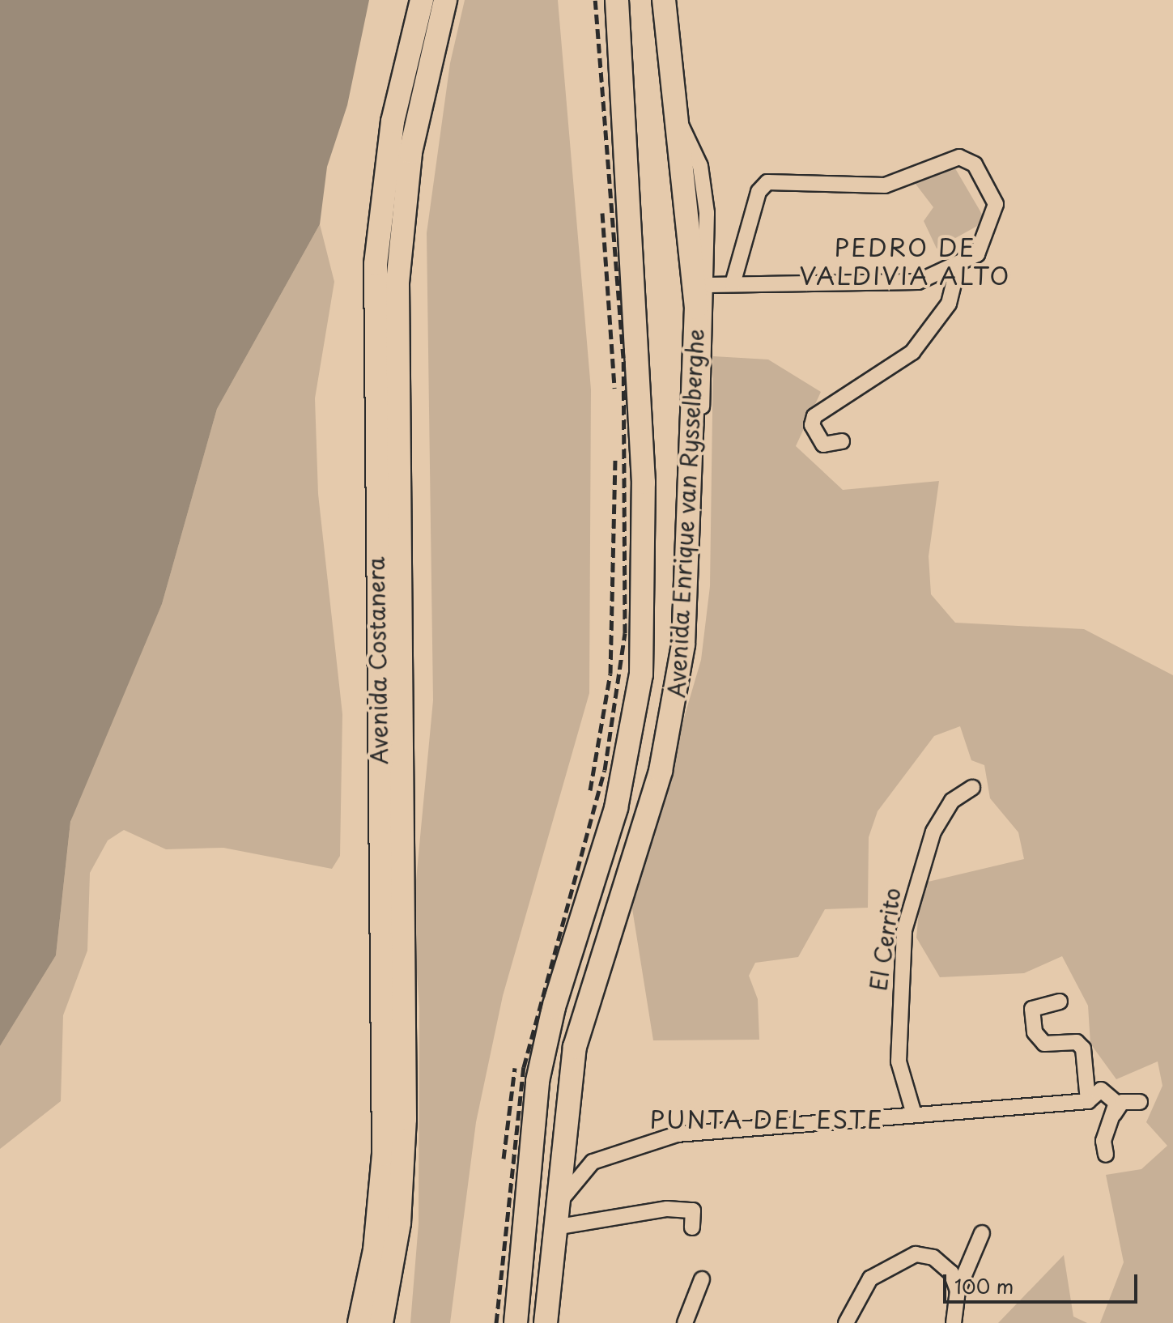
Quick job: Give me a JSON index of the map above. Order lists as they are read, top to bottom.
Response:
{
  "streets": {
    "main road": ["Avenida Enrique van Rysselberghe", "Avenida Costanera"],
    "street": ["El Cerrito"]
  },
  "districts": ["PEDRO DE VALDIVIA ALTO", "PUNTA DEL ESTE"],
  "scale_bar": "100 m"
}
